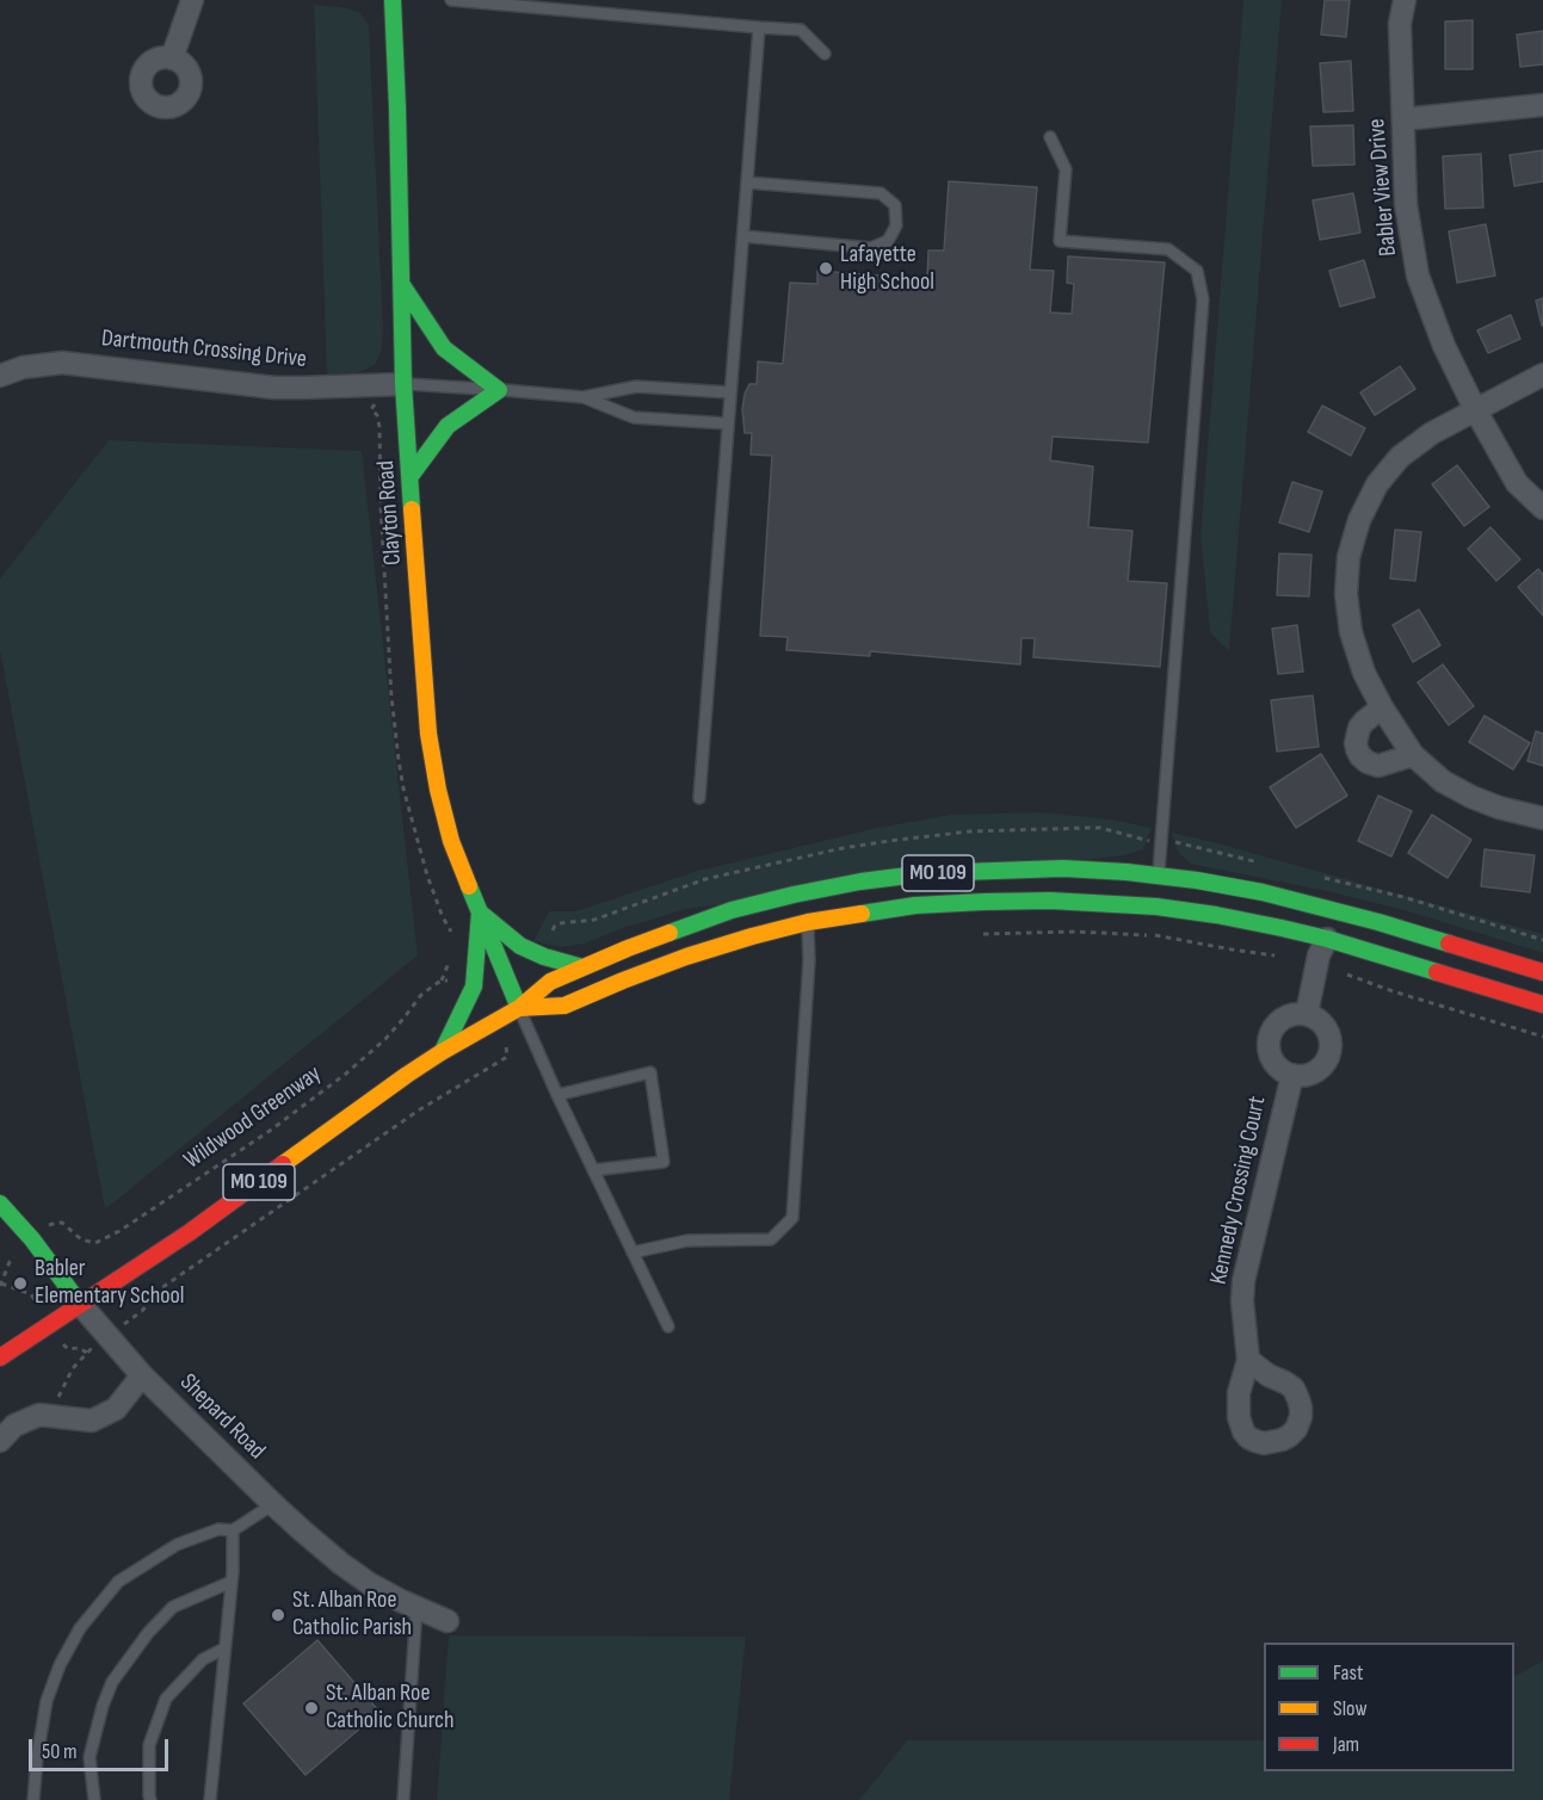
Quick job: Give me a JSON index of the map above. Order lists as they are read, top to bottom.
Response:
{
  "streets": {
    "main road": ["Clayton Road", "MO 109", "Shepard Road"],
    "street": ["Babler View Drive", "Dartmouth Crossing Drive", "Kennedy Crossing Court"],
    "path": ["Wildwood Greenway"]
  },
  "crossings": [
    ["Dartmouth Crossing Drive", "Clayton Road"],
    ["Clayton Road", "MO 109"],
    ["MO 109", "Shepard Road"]
  ],
  "places": [
    "Lafayette High School",
    "Babler Elementary School",
    "St. Alban Roe Catholic Parish",
    "St. Alban Roe Catholic Church"
  ],
  "legend": ["Fast", "Slow", "Jam"],
  "scale_bar": "50 m"
}
